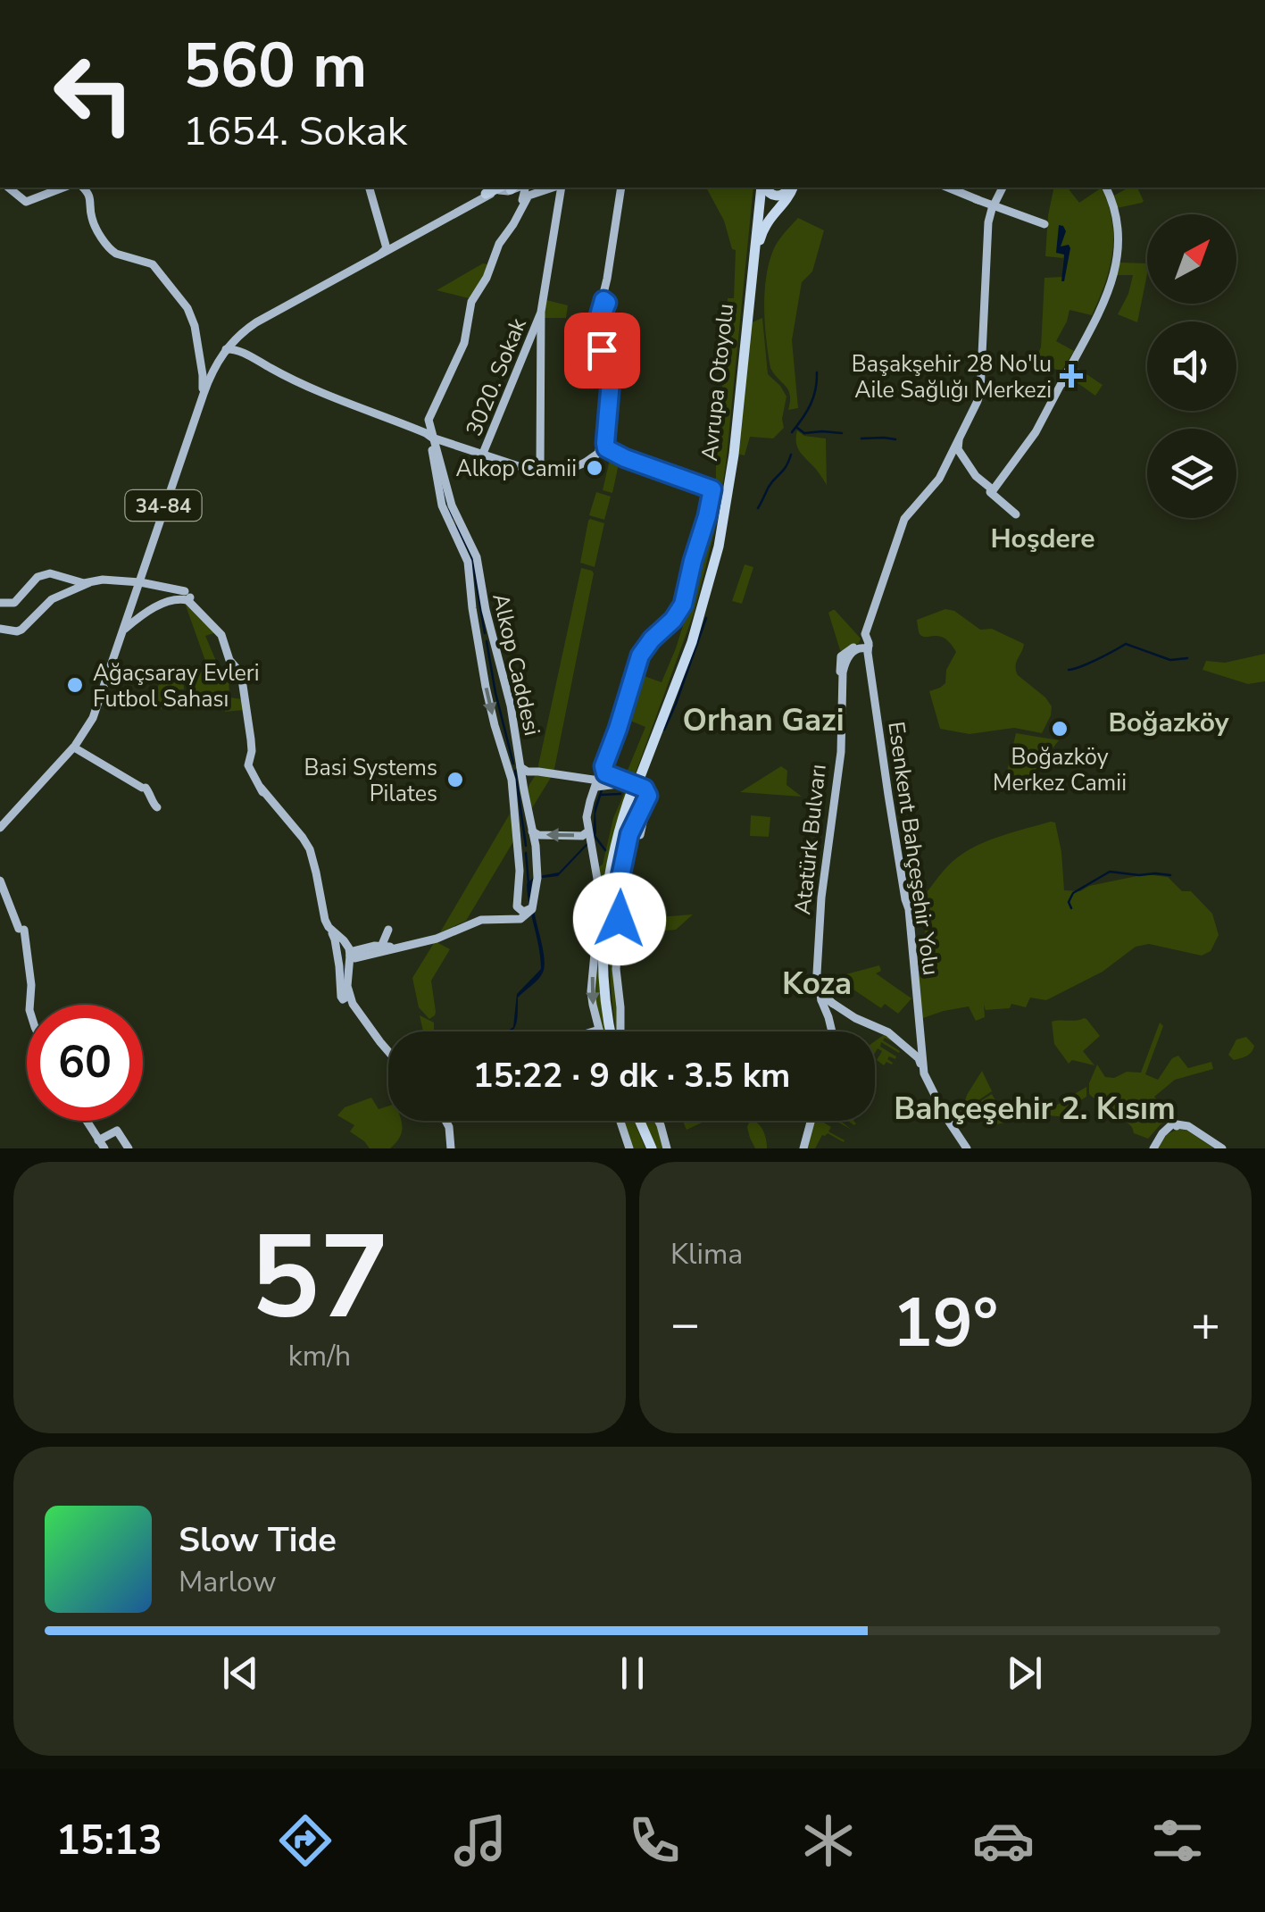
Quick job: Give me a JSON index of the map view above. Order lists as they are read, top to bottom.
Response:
{
  "streets": {
    "highway": ["Avrupa Otoyolu", "34-84"],
    "main road": [
      "3020. Sokak",
      "Alkop Caddesi",
      "Atatürk Bulvarı",
      "Esenkent Bahçeşehir Yolu"
    ]
  },
  "crossings": [
    ["Atatürk Bulvarı", "Esenkent Bahçeşehir Yolu"]
  ],
  "districts": [
    "Hoşdere",
    "Orhan Gazi",
    "Boğazköy",
    "Koza",
    "Bahçeşehir 2. Kısım"
  ],
  "places": {
    "health": ["Başakşehir 28 No'lu Aile Sağlığı Merkezi"],
    "other": [
      "Alkop Camii",
      "Ağaçsaray Evleri Futbol Sahası",
      "Boğazköy Merkez Camii",
      "Basi Systems Pilates"
    ]
  },
  "north": "top right",
  "page": {
    "turn": ["560 m", "1654. Sokak"],
    "limit": "60",
    "trip": "15:22 · 9 dk · 3.5 km",
    "tile": [
      ["57", "km/h"],
      "Klima"
    ],
    "heat": ["−", "19°", "+"],
    "song": ["Slow Tide", "Marlow"],
    "tabs": "15:13"
  }
}
